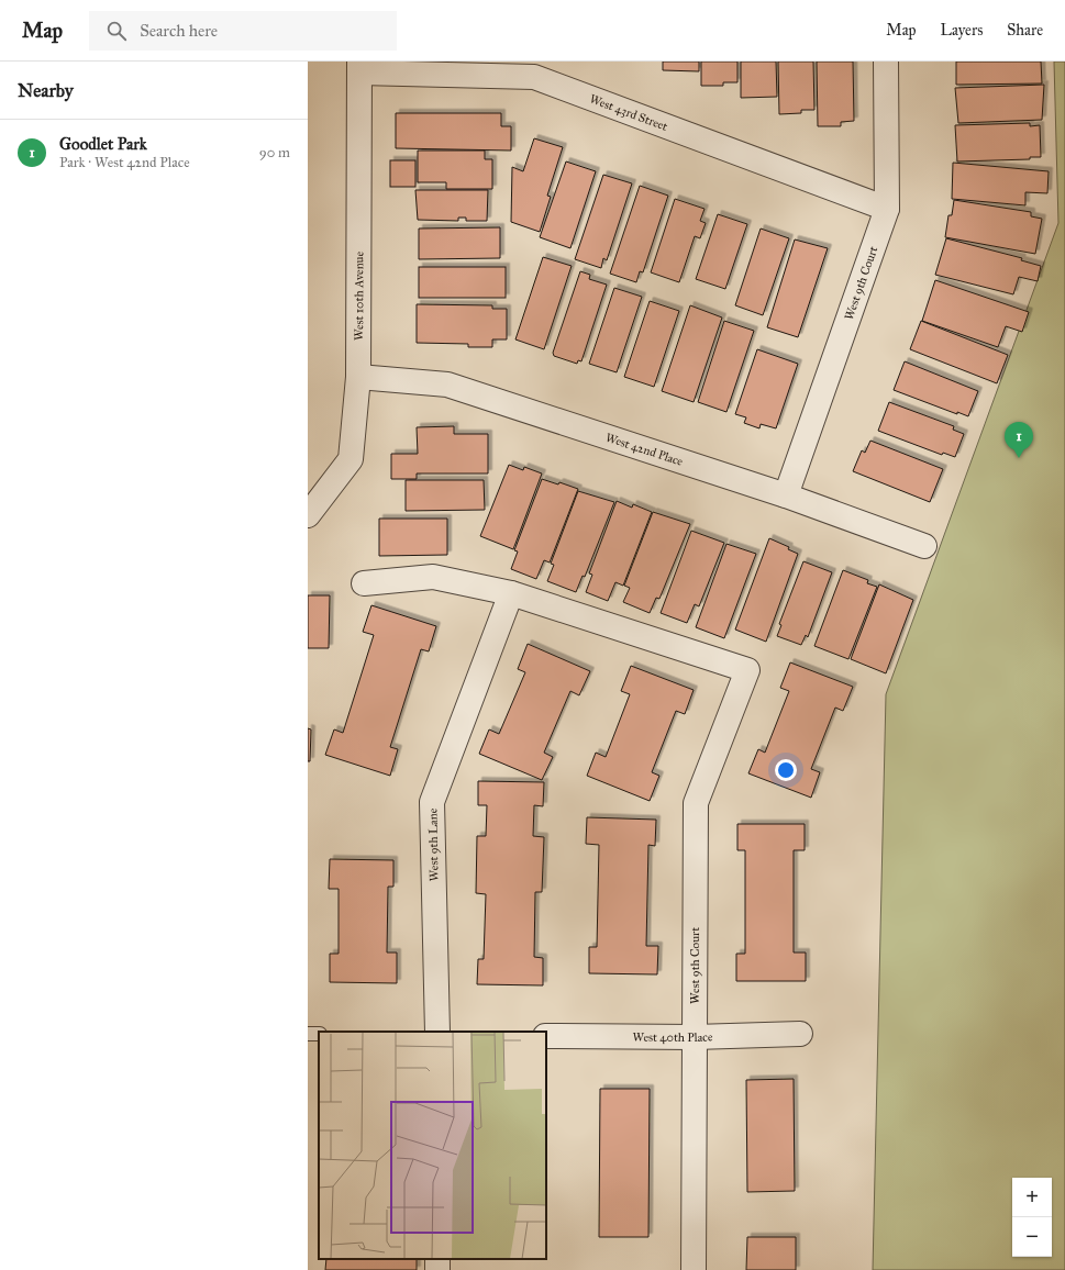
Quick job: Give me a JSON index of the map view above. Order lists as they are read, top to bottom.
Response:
{
  "streets": {
    "street": [
      "West 43rd Street",
      "West 9th Court",
      "West 10th Avenue",
      "West 42nd Place",
      "West 9th Lane",
      "West 40th Place"
    ]
  },
  "crossings": [
    ["West 43rd Street", "West 9th Court"],
    ["West 43rd Street", "West 10th Avenue"],
    ["West 9th Court", "West 42nd Place"],
    ["West 9th Court", "West 9th Lane"],
    ["West 9th Court", "West 40th Place"],
    ["West 10th Avenue", "West 42nd Place"]
  ],
  "page": {
    "header": "Map",
    "search": "Search here",
    "nav": ["Map", "Layers", "Share"],
    "heading": "Nearby",
    "list": [
      {
        "mark": "1",
        "name": "Goodlet Park",
        "note": "Park · West 42nd Place",
        "value": "90 m"
      }
    ],
    "pins": "1",
    "map_buttons": ["+", "−"]
  }
}
